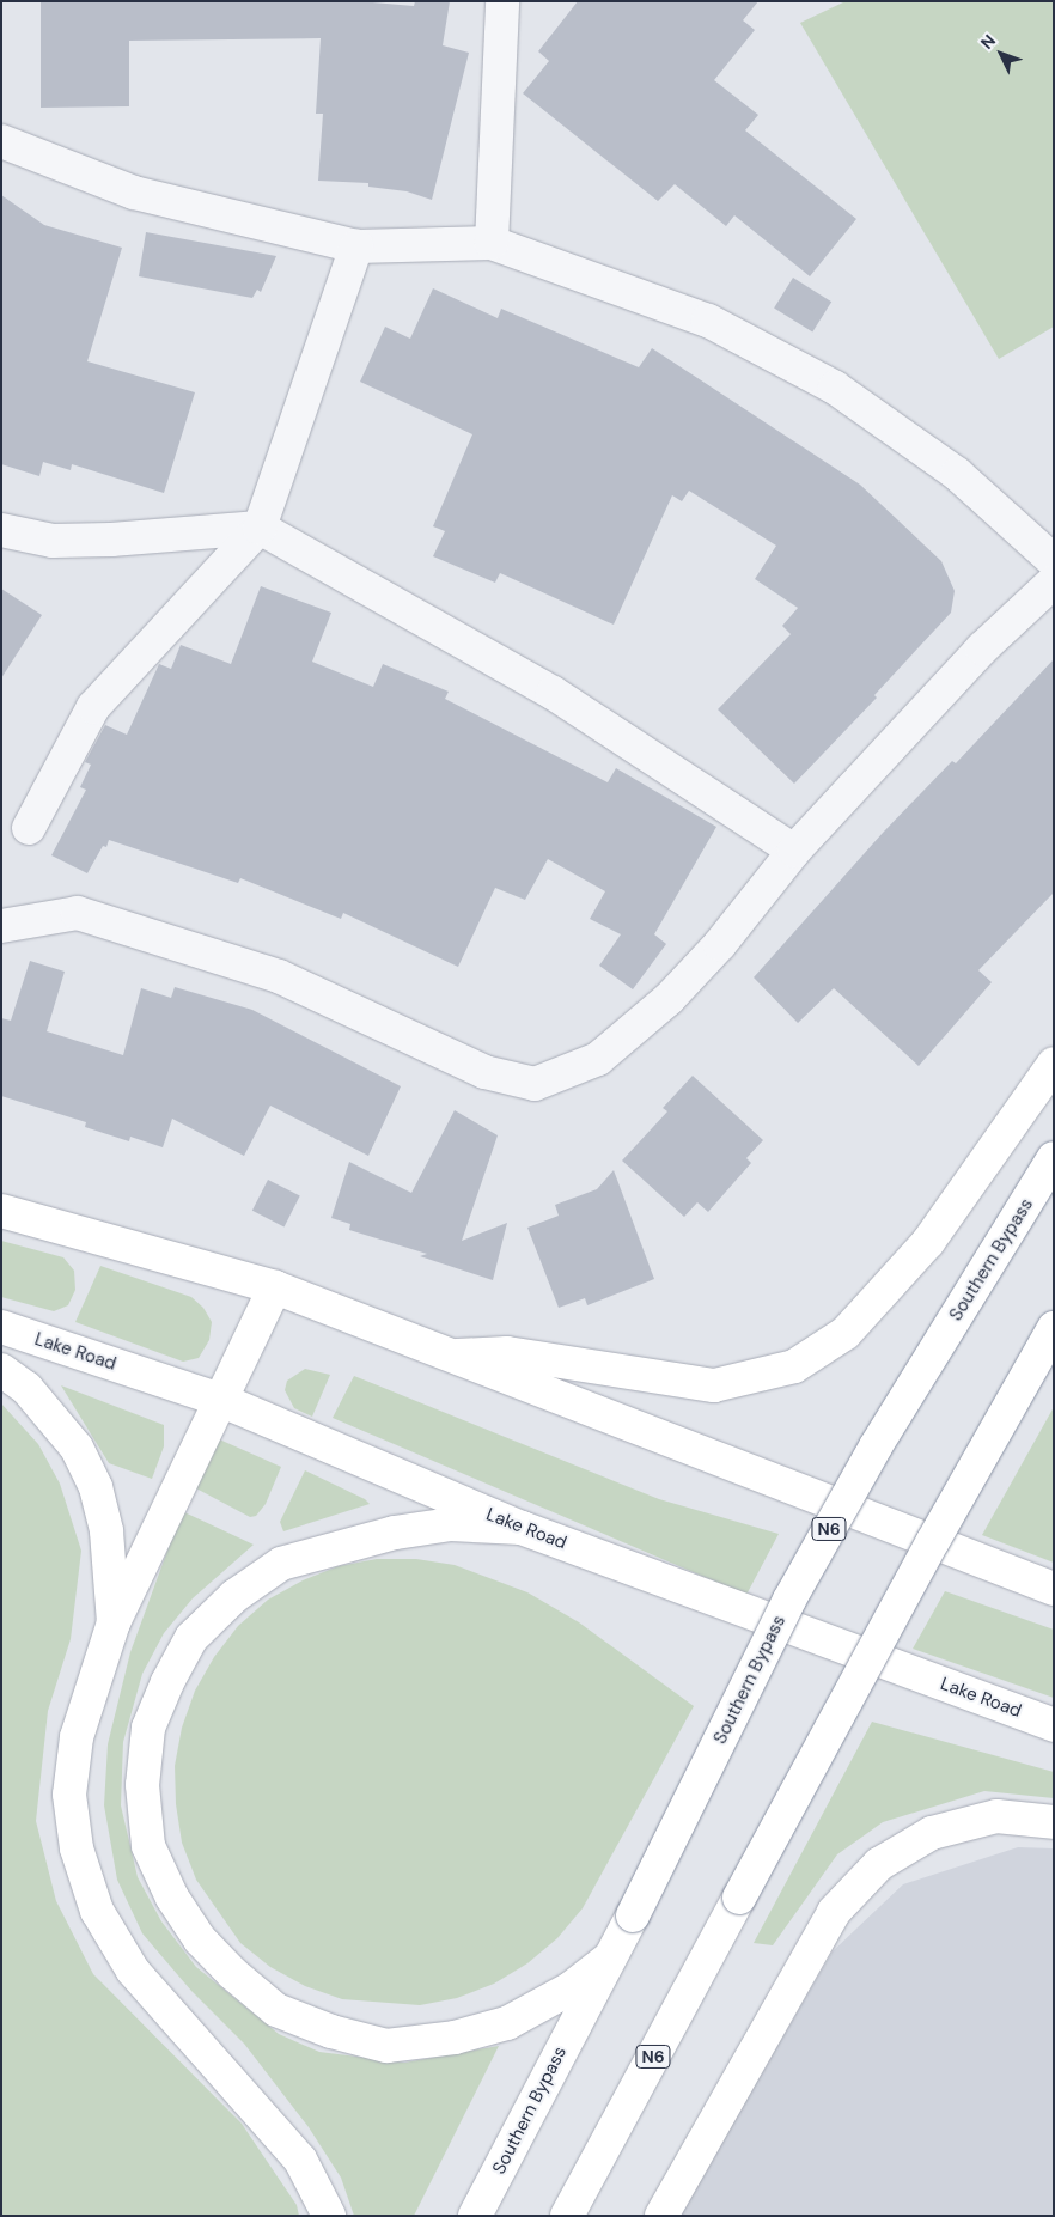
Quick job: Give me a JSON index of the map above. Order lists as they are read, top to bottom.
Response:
{
  "streets": {
    "main road": ["Southern Bypass", "Lake Road", "N6"]
  },
  "north": "top left"
}
